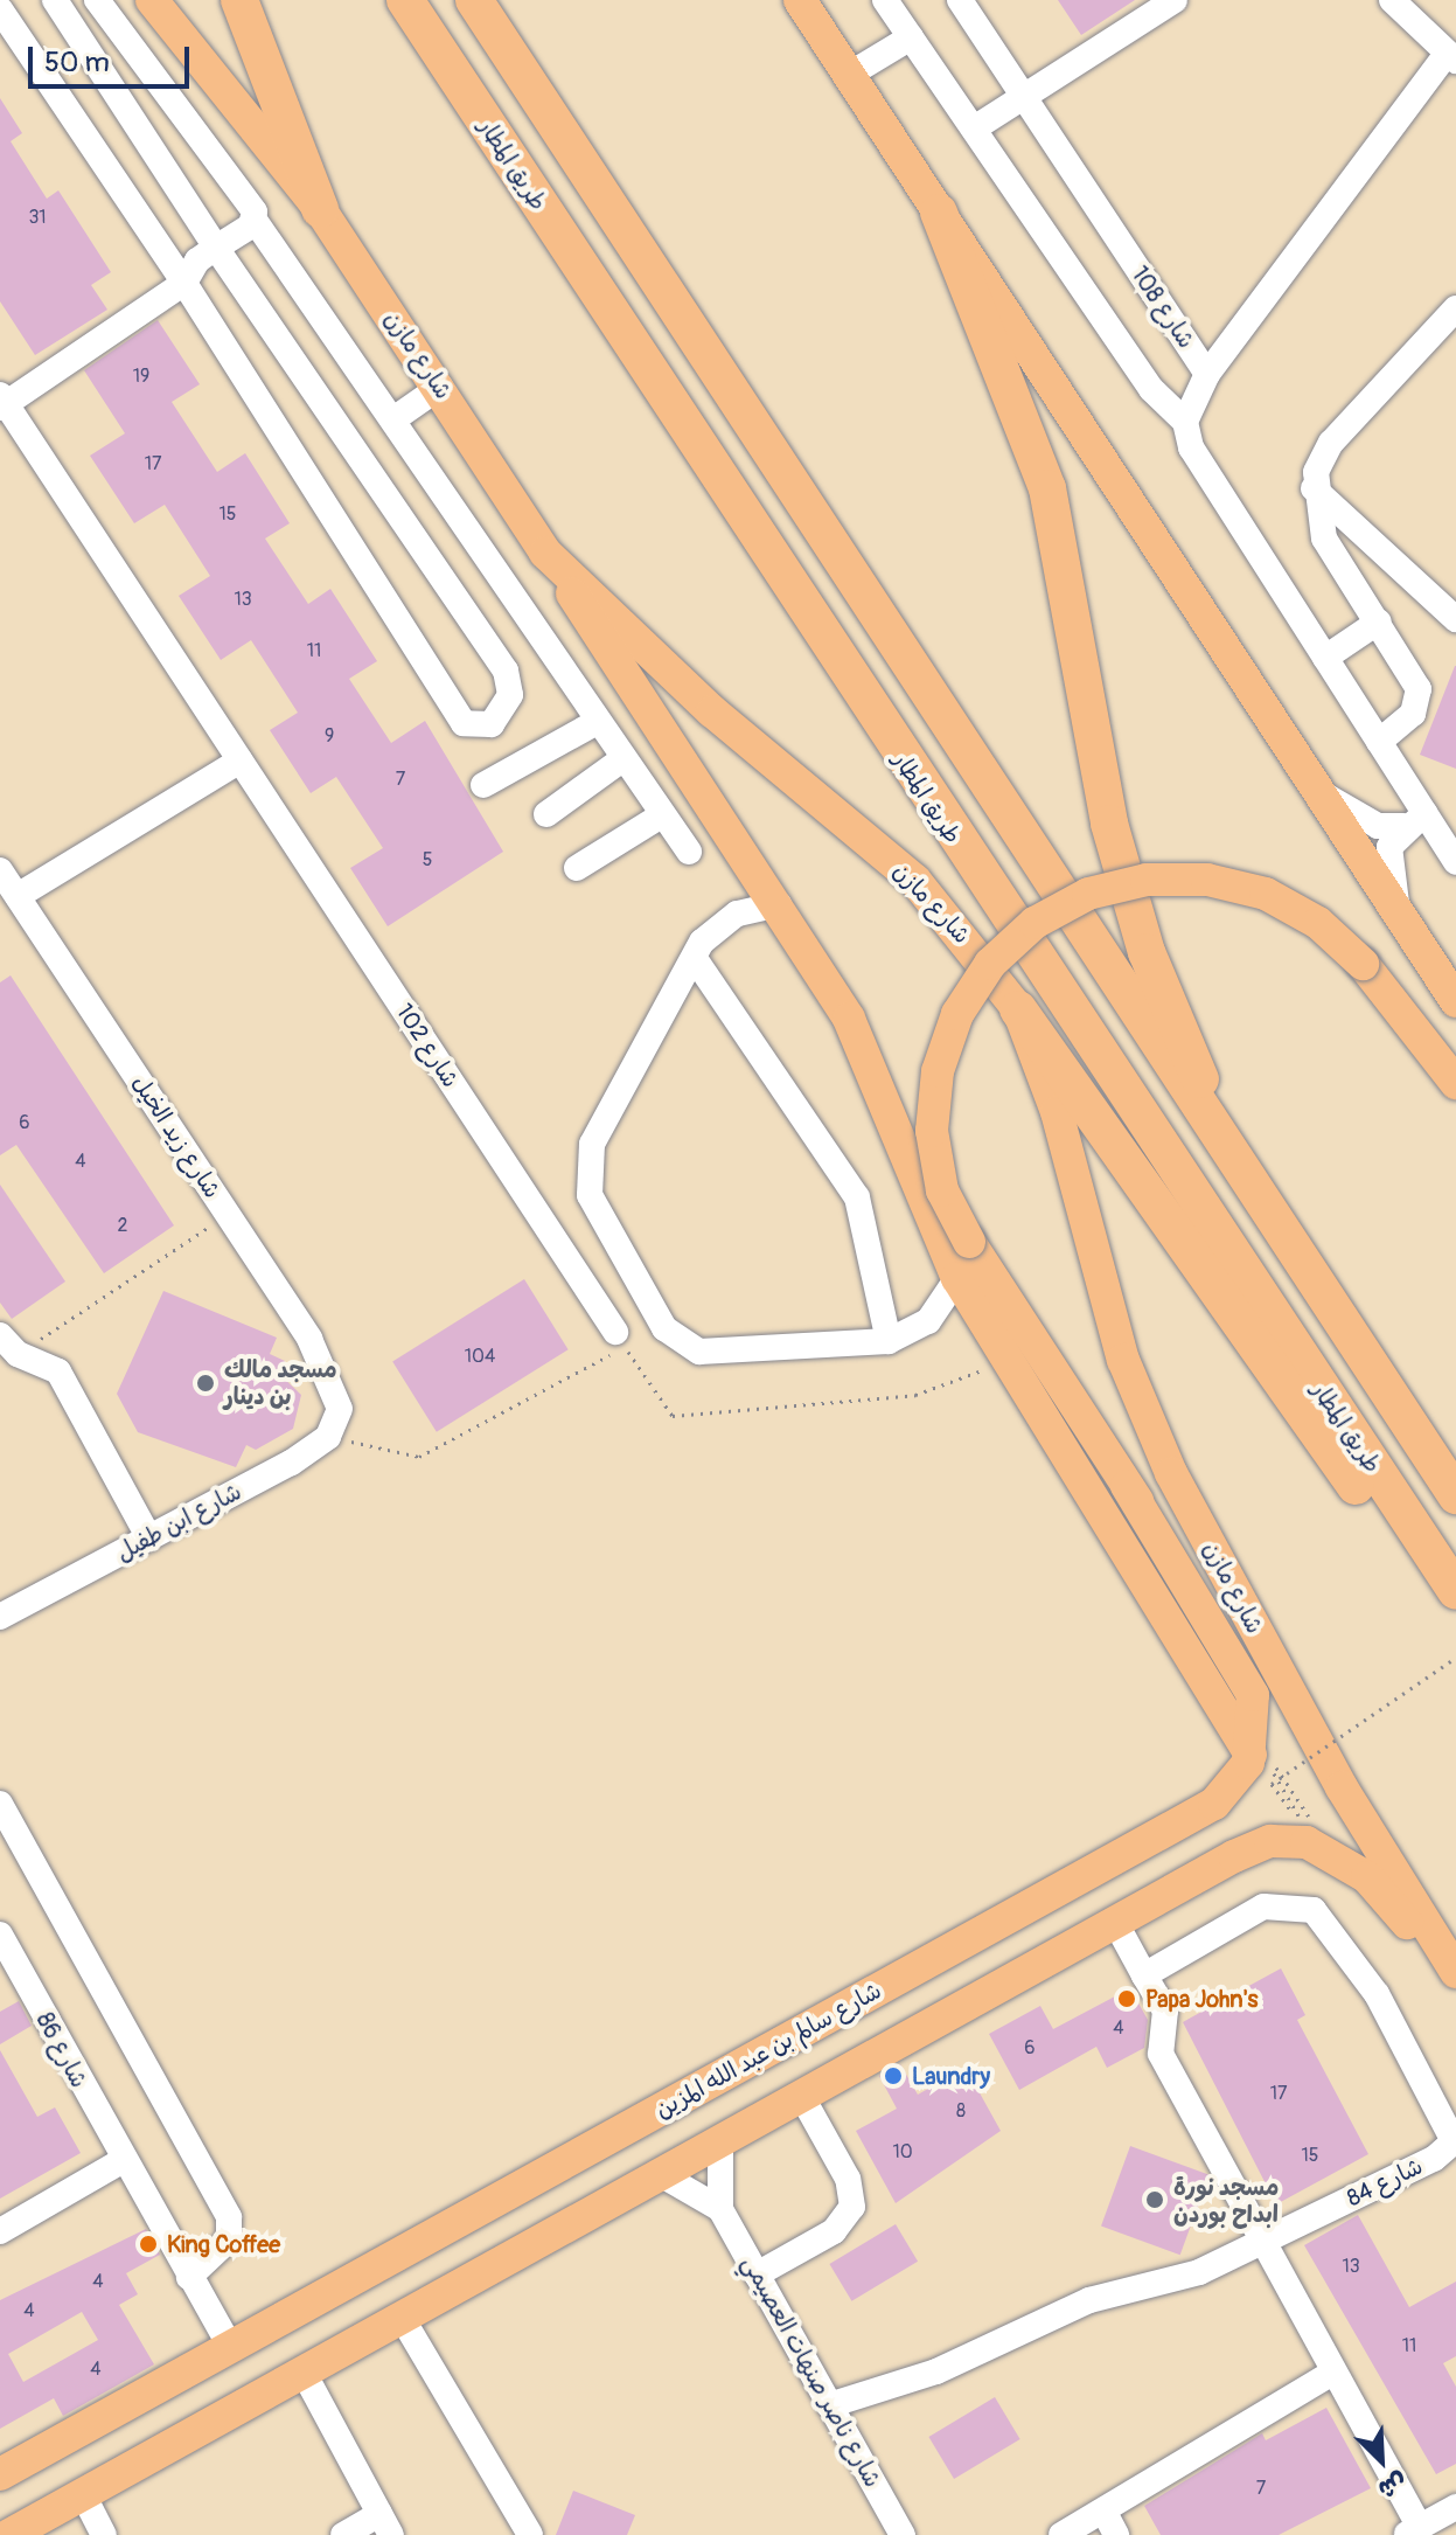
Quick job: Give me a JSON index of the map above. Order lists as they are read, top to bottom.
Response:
{
  "streets": {
    "highway": ["طريق المطار"],
    "main road": ["شارع مازن", "شارع سالم بن عبد الله المزين"],
    "street": [
      "شارع 108",
      "شارع 102",
      "شارع زيد الخيل",
      "شارع ابن طفيل",
      "شارع 86",
      "شارع 84",
      "شارع ناصر صنهات العصيمي"
    ]
  },
  "crossings": [
    ["شارع زيد الخيل", "شارع ابن طفيل"],
    ["شارع 86", "شارع سالم بن عبد الله المزين"],
    ["شارع 84", "شارع ناصر صنهات العصيمي"]
  ],
  "places": [
    "مسجد مالك بن دينار",
    "Papa John's",
    "Laundry",
    "مسجد نورة ابداح بوردن",
    "King Coffee"
  ],
  "house_numbers": [
    "31",
    "19",
    "17",
    "15",
    "13",
    "11",
    "9",
    "7",
    "5",
    "6",
    "4",
    "2",
    "104",
    "4",
    "6",
    "17",
    "8",
    "10",
    "15",
    "13",
    "4",
    "4",
    "11",
    "4",
    "7"
  ],
  "scale_bar": "50 m",
  "north": "bottom right"
}
